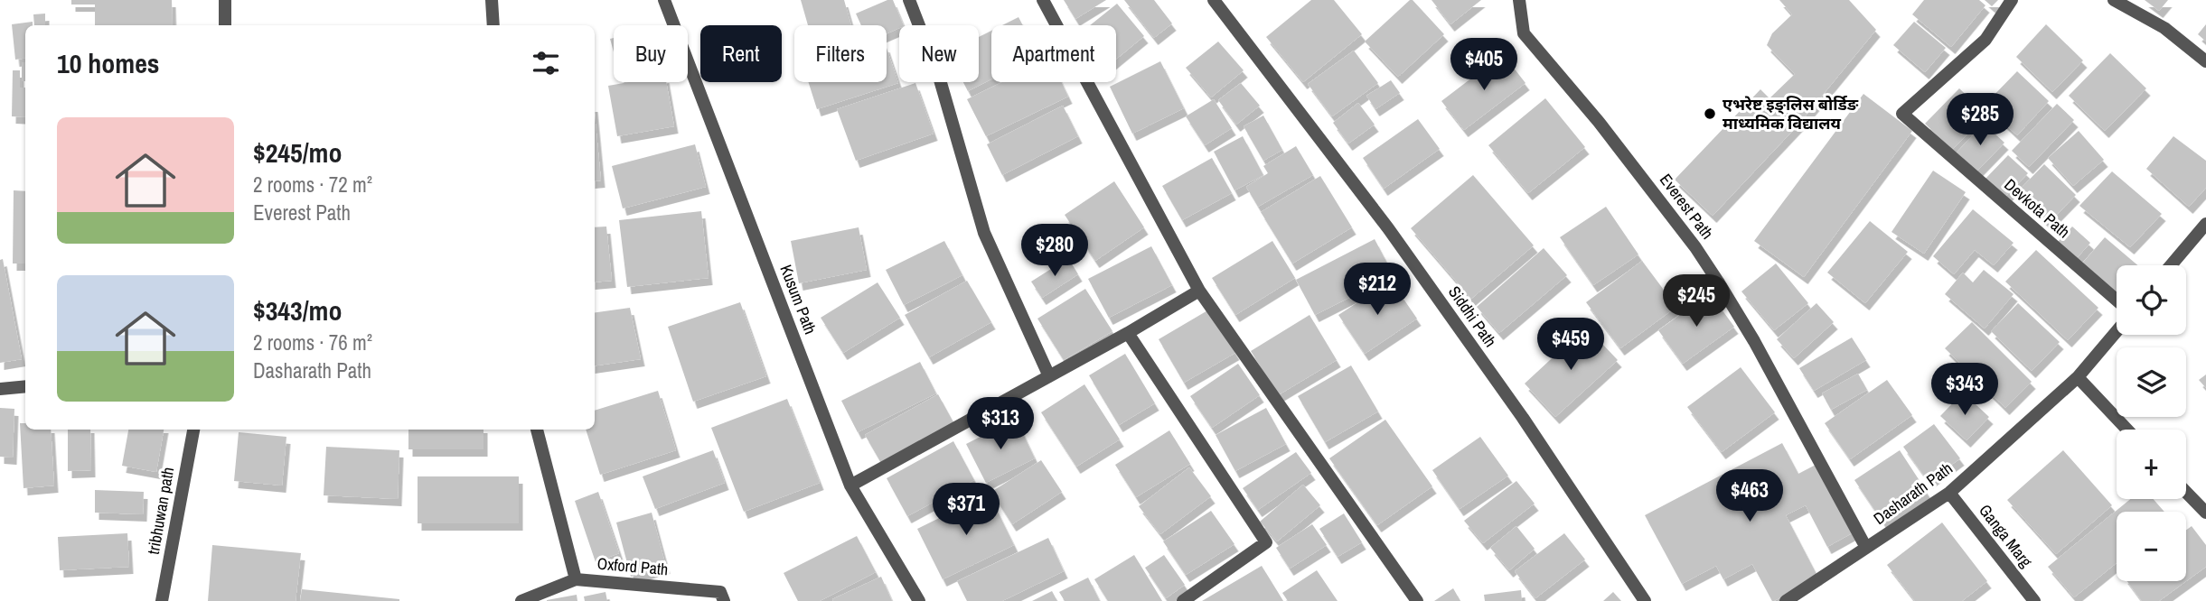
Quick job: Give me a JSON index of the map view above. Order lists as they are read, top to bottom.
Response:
{
  "streets": {
    "street": [
      "Everest Path",
      "Devkota Path",
      "Kusum Path",
      "Siddhi Path",
      "Dasharath Path",
      "tribhuwan path",
      "Ganga Marg",
      "Oxford Path"
    ]
  },
  "crossings": [
    ["Everest Path", "Dasharath Path"],
    ["Dasharath Path", "Ganga Marg"]
  ],
  "places": ["एभरेष्ट इङ्लिस बोर्डिङ माध्यमिक विद्यालय"],
  "page": {
    "chip": [
      "Buy",
      "Rent",
      "Filters",
      "New",
      "Apartment"
    ],
    "heading": "10 homes",
    "price": [
      "$405",
      "$285",
      "$280",
      "$212",
      "$245",
      "$459",
      "$343",
      "$313",
      "$463",
      "$371"
    ],
    "list": [
      {
        "name": "$245/mo",
        "note": "2 rooms · 72 m² · Everest Path"
      },
      {
        "name": "$343/mo",
        "note": "2 rooms · 76 m² · Dasharath Path"
      }
    ],
    "map_buttons": ["+", "−"]
  }
}
